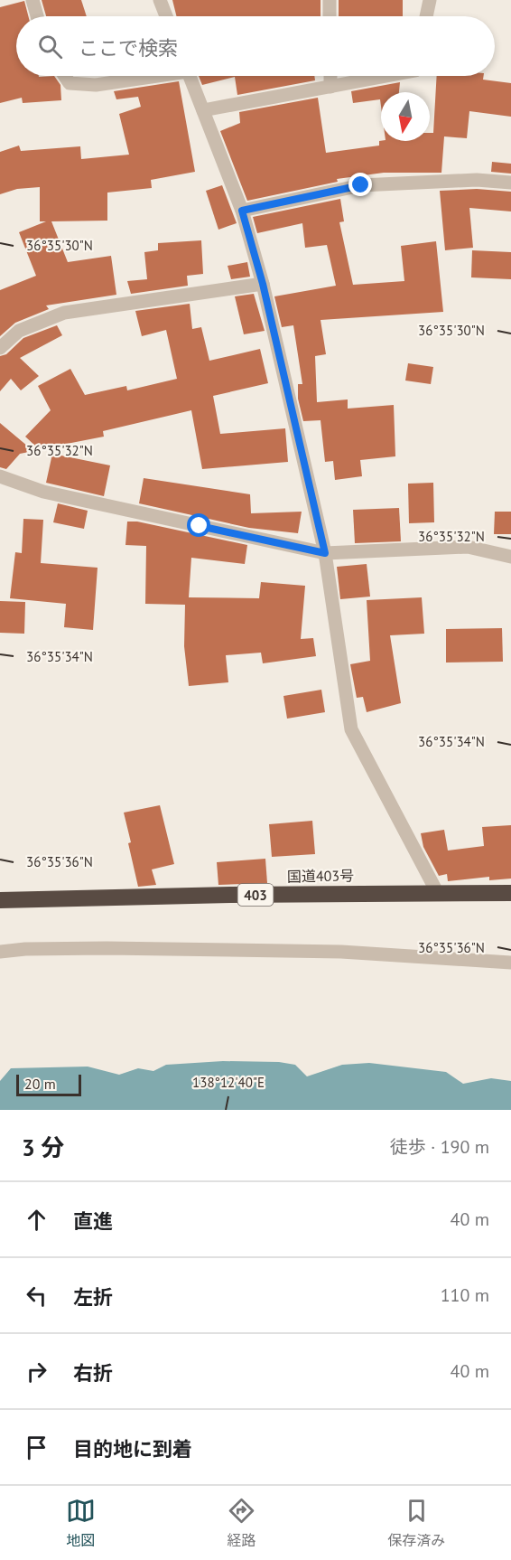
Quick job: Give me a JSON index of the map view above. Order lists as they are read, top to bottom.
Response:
{
  "streets": {
    "highway": ["国道403号", "403"]
  },
  "scale_bar": "20 m",
  "north": "bottom",
  "page": {
    "search": "ここで検索",
    "scale": "20 m",
    "heading": ["3 分", "徒歩 · 190 m"],
    "list": [
      ["直進", "40 m"],
      ["左折", "110 m"],
      ["右折", "40 m"],
      "目的地に到着"
    ],
    "nav": ["地図", "経路", "保存済み"]
  },
  "coordinates": [
    "36°35'30\"N",
    "36°35'32\"N",
    "36°35'34\"N",
    "36°35'36\"N",
    "138°12'40\"E"
  ]
}
